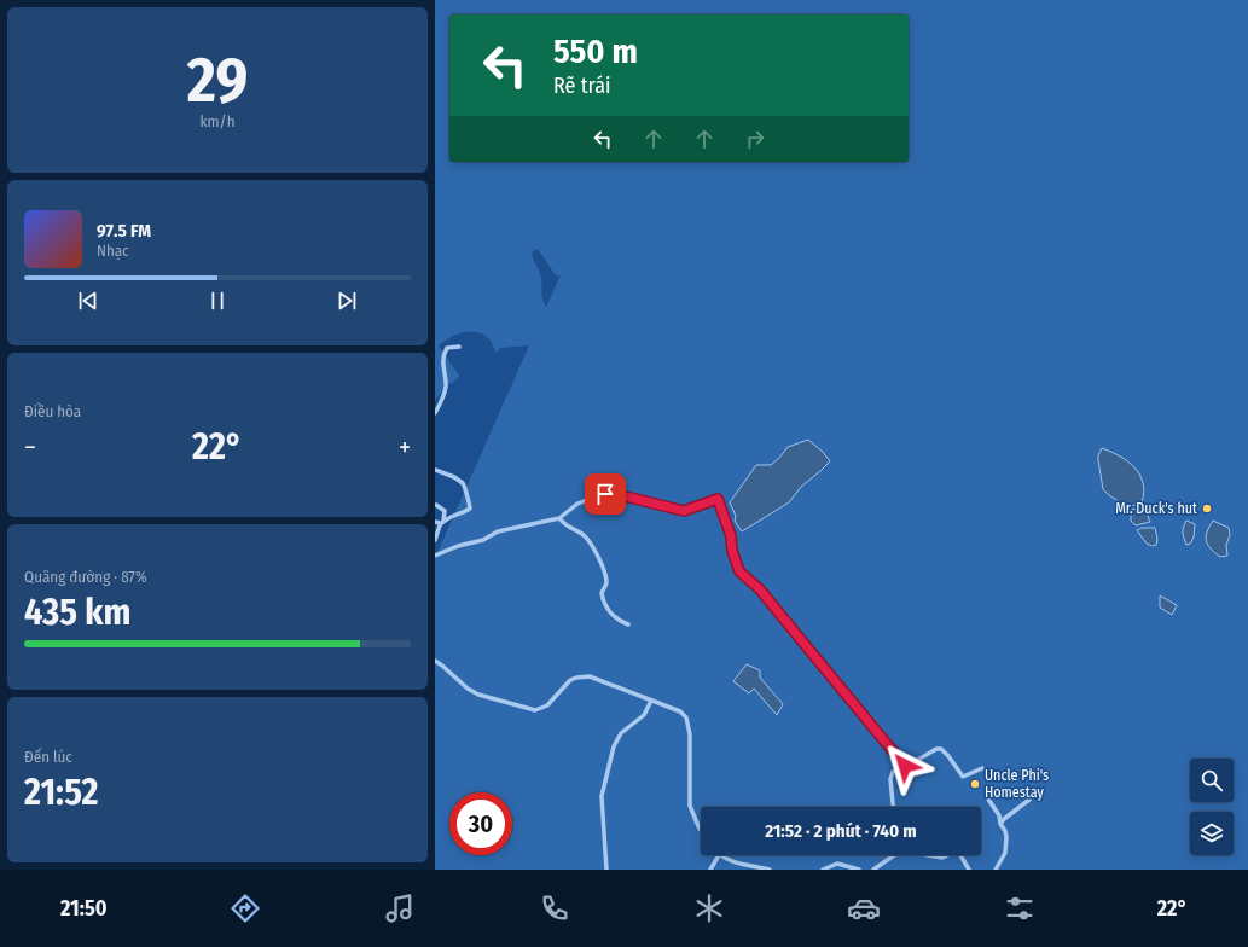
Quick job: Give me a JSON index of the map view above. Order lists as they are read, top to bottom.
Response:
{
  "places": ["Mr. Duck's hut", "Uncle Phi's Homestay"],
  "page": {
    "tile": [
      ["29", "km/h"],
      "Điều hòa",
      ["Quãng đường · 87%", "435 km"],
      ["Đến lúc", "21:52"]
    ],
    "turn": ["550 m", "Rẽ trái"],
    "song": ["97.5 FM", "Nhạc"],
    "heat": ["−", "22°", "+"],
    "limit": "30",
    "trip": "21:52 · 2 phút · 740 m",
    "tabs": ["21:50", "22°"]
  }
}
